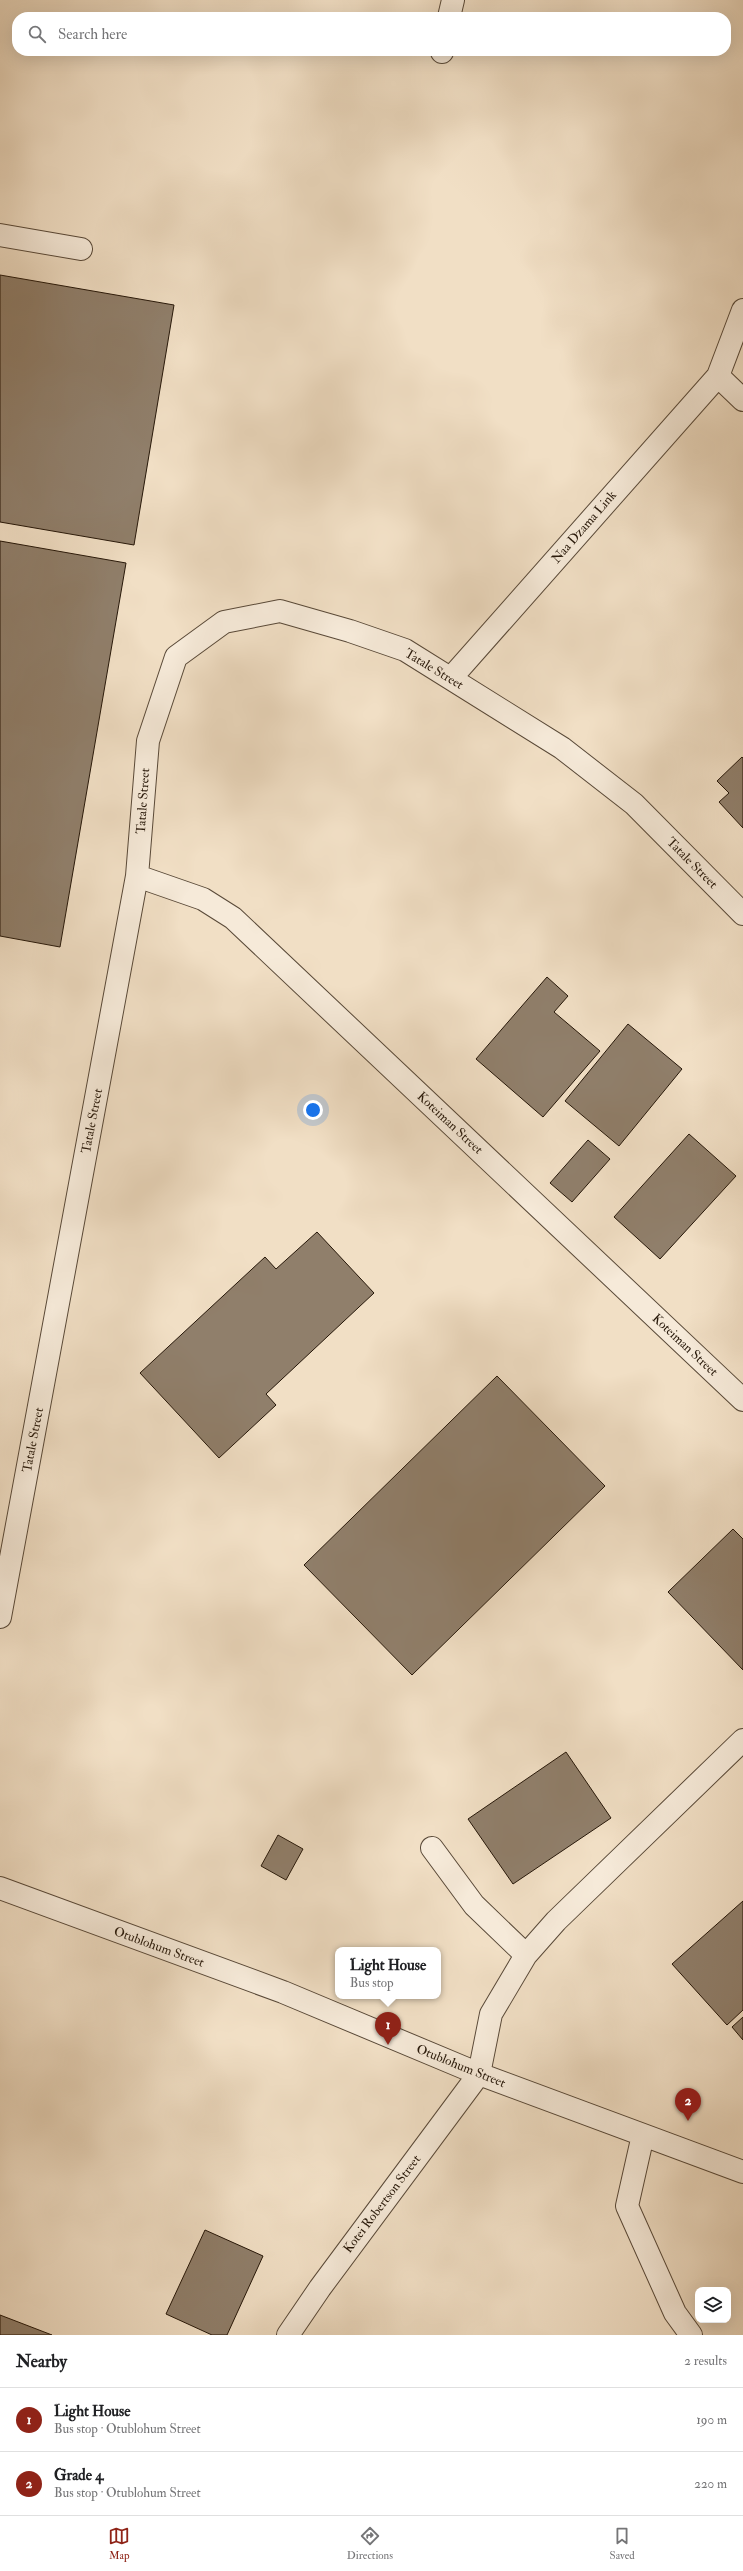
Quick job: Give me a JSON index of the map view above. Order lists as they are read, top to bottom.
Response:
{
  "streets": {
    "street": [
      "Naa Dzama Link",
      "Tatale Street",
      "Koteiman Street",
      "Otublohum Street",
      "Kotei Robertson Street"
    ]
  },
  "crossings": [
    ["Naa Dzama Link", "Tatale Street"],
    ["Tatale Street", "Koteiman Street"],
    ["Otublohum Street", "Kotei Robertson Street"]
  ],
  "page": {
    "search": "Search here",
    "popup": ["Light House", "Bus stop"],
    "pins": ["1", "2"],
    "heading": ["Nearby", "2 results"],
    "list": [
      {
        "mark": "1",
        "name": "Light House",
        "note": "Bus stop · Otublohum Street",
        "value": "190 m"
      },
      {
        "mark": "2",
        "name": "Grade 4",
        "note": "Bus stop · Otublohum Street",
        "value": "220 m"
      }
    ],
    "nav": ["Map", "Directions", "Saved"]
  }
}
